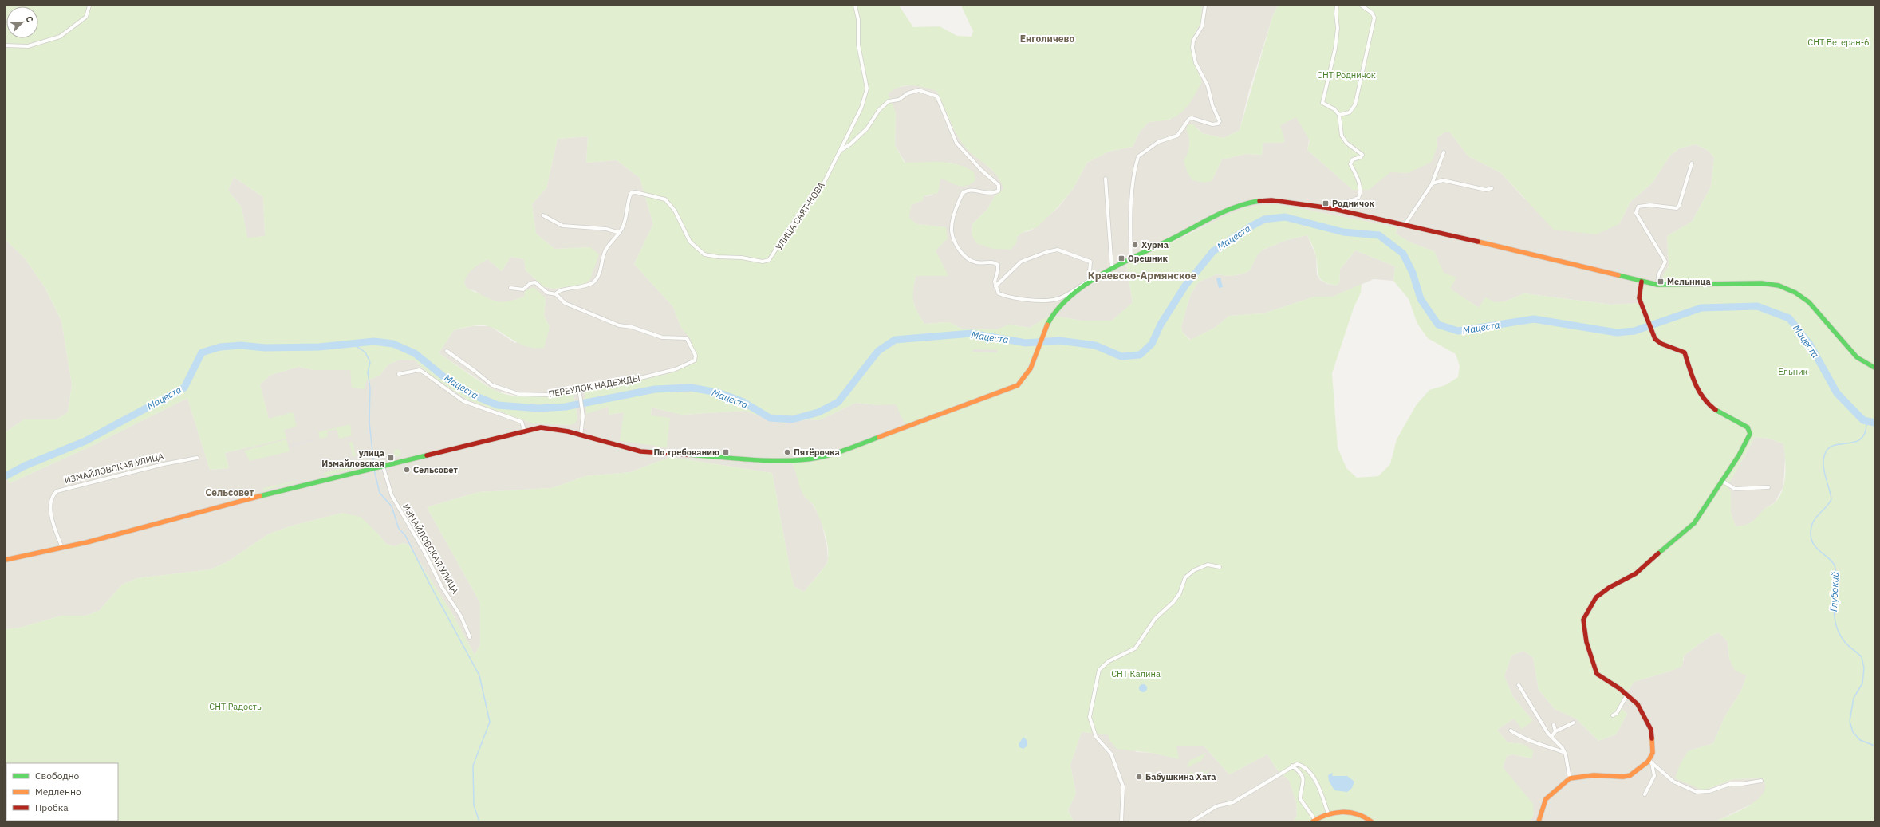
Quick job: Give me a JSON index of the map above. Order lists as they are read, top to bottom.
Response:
{
  "streets": {
    "street": ["УЛИЦА САЯТ-НОВА", "ПЕРЕУЛОК НАДЕЖДЫ", "ИЗМАЙЛОВСКАЯ УЛИЦА"]
  },
  "crossings": [
    ["УЛИЦА САЯТ-НОВА", "ПЕРЕУЛОК НАДЕЖДЫ"]
  ],
  "districts": ["Енголичево", "Краевско-Армянское", "Сельсовет"],
  "water": ["Мацеста", "Глубокий"],
  "parks": [
    "СНТ Ветеран-6",
    "СНТ Родничок",
    "Ельник",
    "СНТ Калина",
    "СНТ Радость"
  ],
  "places": {
    "transit": [
      "Родничок",
      "Орешник",
      "Мельница",
      "По требованию",
      "улица Измайловская"
    ],
    "other": [
      "Хурма",
      "Пятёрочка",
      "Сельсовет",
      "Бабушкина Хата"
    ]
  },
  "legend": ["Свободно", "Медленно", "Пробка"],
  "north": "top right"
}
